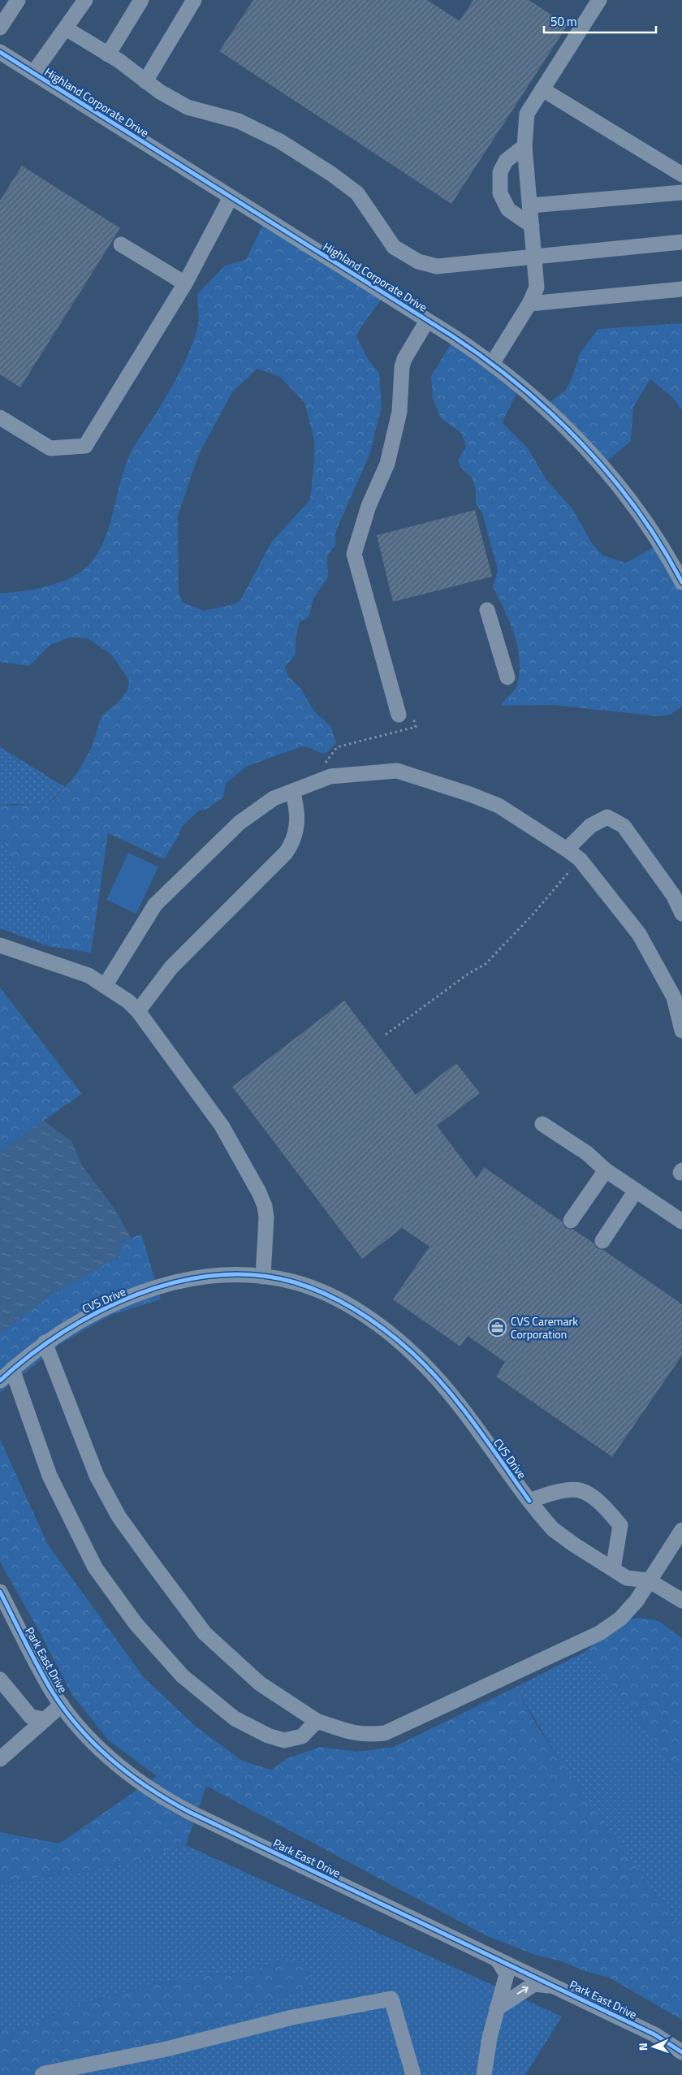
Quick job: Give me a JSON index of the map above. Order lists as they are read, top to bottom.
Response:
{
  "streets": {
    "street": ["Highland Corporate Drive", "CVS Drive", "Park East Drive"]
  },
  "places": {
    "office": ["CVS Caremark Corporation"]
  },
  "scale_bar": "50 m",
  "north": "left"
}
